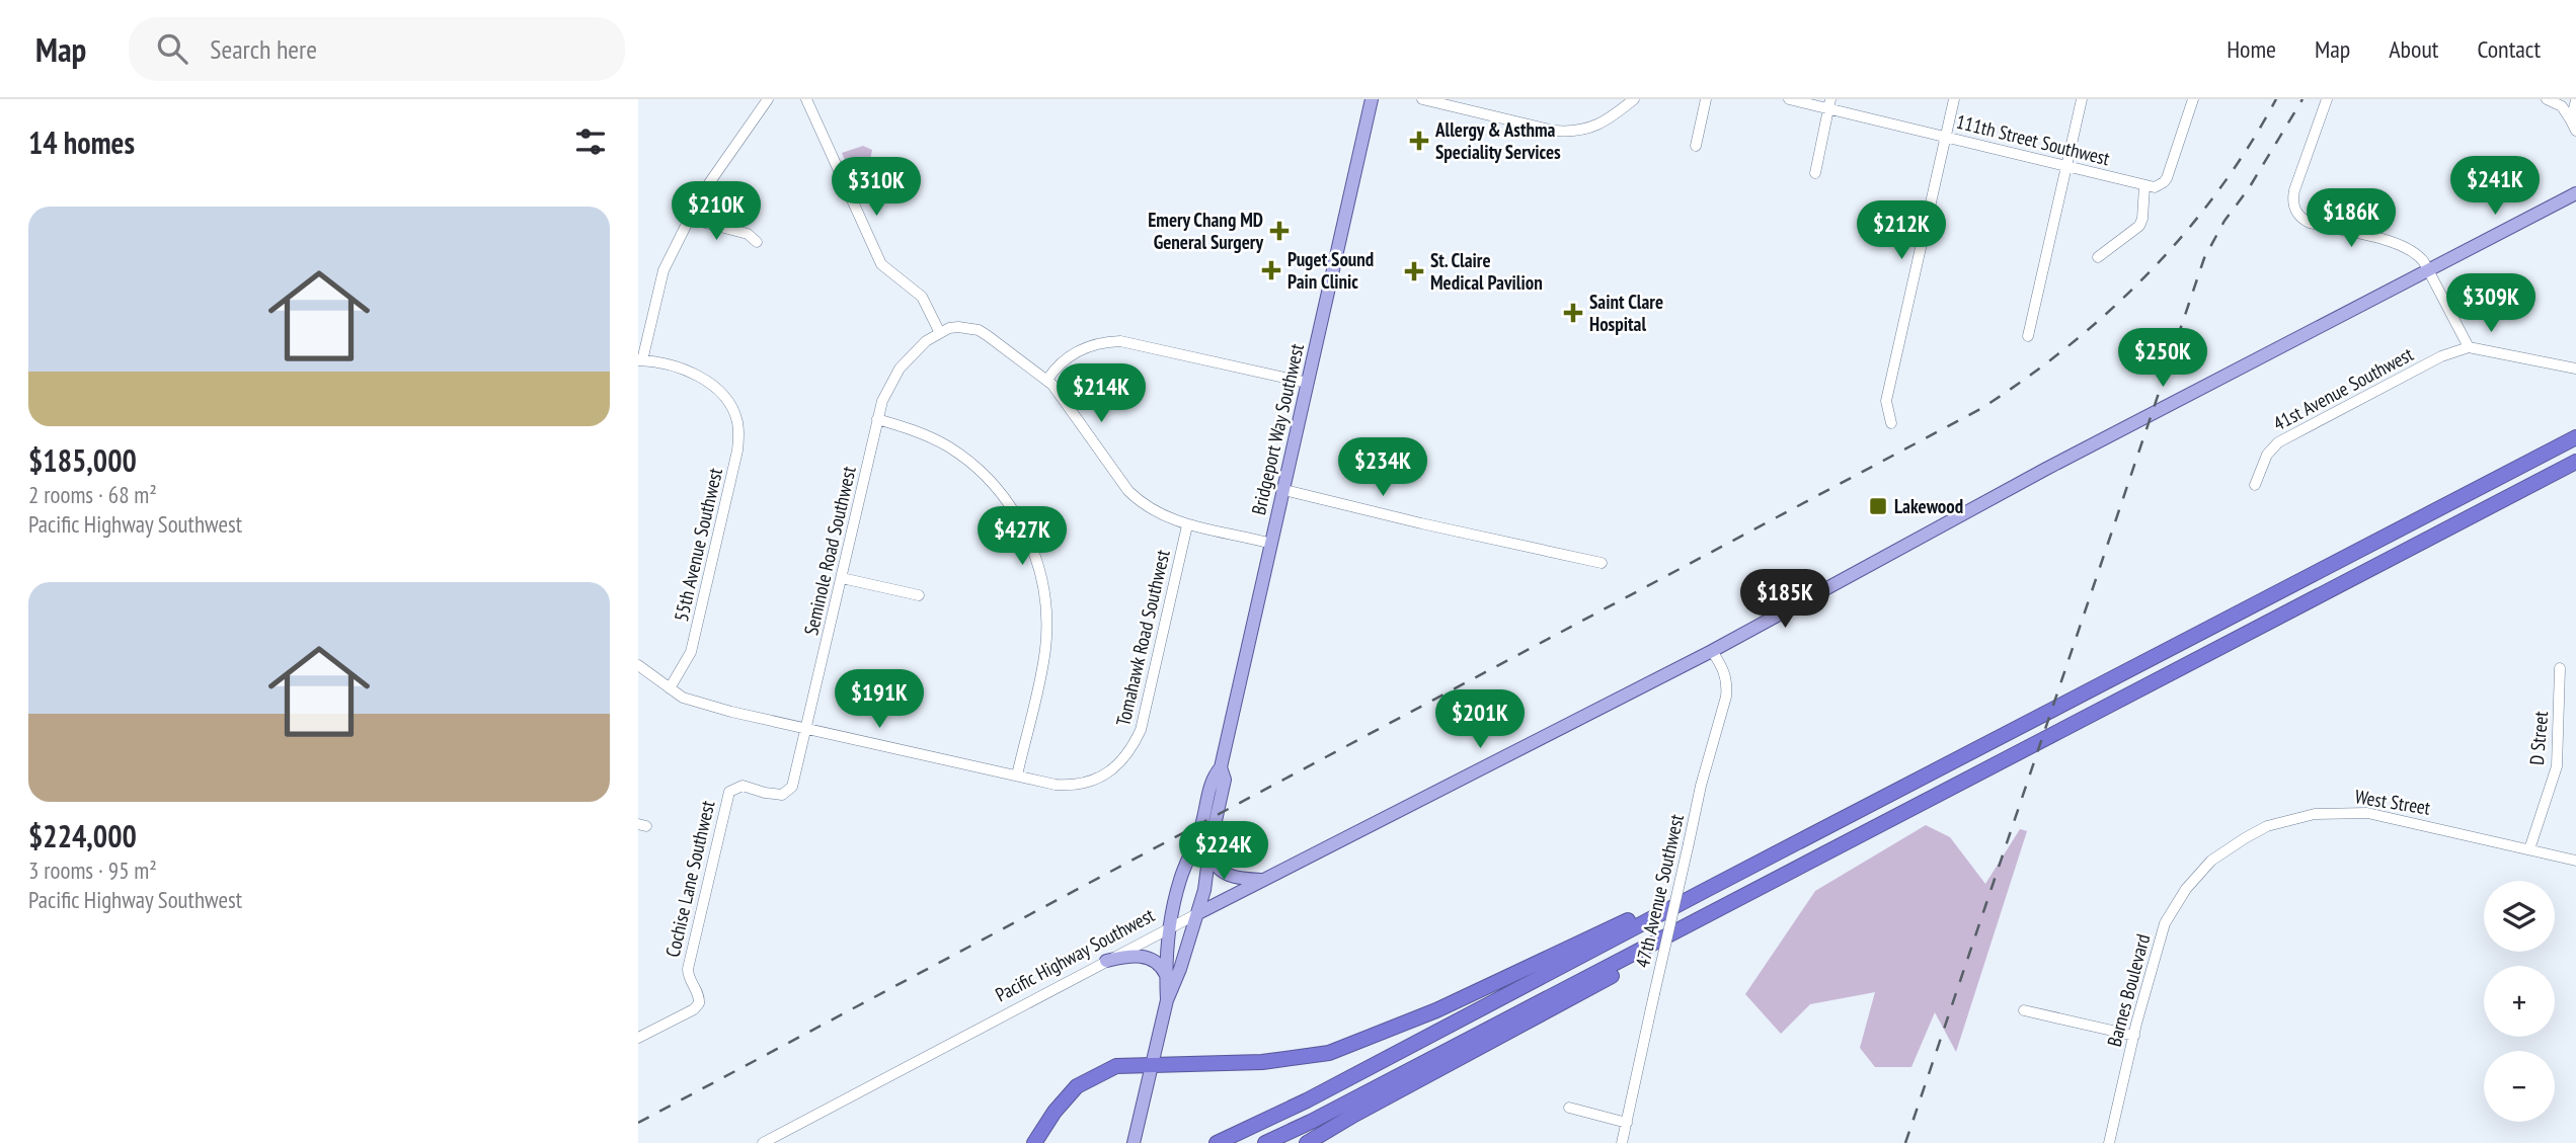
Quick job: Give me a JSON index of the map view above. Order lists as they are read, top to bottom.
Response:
{
  "streets": {
    "main road": ["Bridgeport Way Southwest", "Pacific Highway Southwest"],
    "street": [
      "111th Street Southwest",
      "41st Avenue Southwest",
      "55th Avenue Southwest",
      "Seminole Road Southwest",
      "Tomahawk Road Southwest",
      "D Street",
      "West Street",
      "Cochise Lane Southwest",
      "47th Avenue Southwest",
      "Barnes Boulevard"
    ]
  },
  "crossings": [
    ["Bridgeport Way Southwest", "Pacific Highway Southwest"],
    ["Seminole Road Southwest", "Cochise Lane Southwest"],
    ["D Street", "West Street"],
    ["West Street", "Barnes Boulevard"],
    ["47th Avenue Southwest", "Pacific Highway Southwest"]
  ],
  "places": {
    "health": [
      "Allergy & Asthma Speciality Services",
      "Emery Chang MD General Surgery",
      "Puget Sound Pain Clinic",
      "St. Claire Medical Pavilion",
      "Saint Clare Hospital"
    ],
    "transit": ["Lakewood"]
  },
  "page": {
    "header": "Map",
    "search": "Search here",
    "nav": [
      "Home",
      "Map",
      "About",
      "Contact"
    ],
    "heading": "14 homes",
    "price": [
      "$241K",
      "$310K",
      "$210K",
      "$186K",
      "$212K",
      "$309K",
      "$250K",
      "$214K",
      "$234K",
      "$427K",
      "$185K",
      "$191K",
      "$201K",
      "$224K"
    ],
    "list": [
      {
        "name": "$185,000",
        "note": "2 rooms · 68 m² · Pacific Highway Southwest"
      },
      {
        "name": "$224,000",
        "note": "3 rooms · 95 m² · Pacific Highway Southwest"
      }
    ],
    "map_buttons": ["+", "−"]
  }
}
